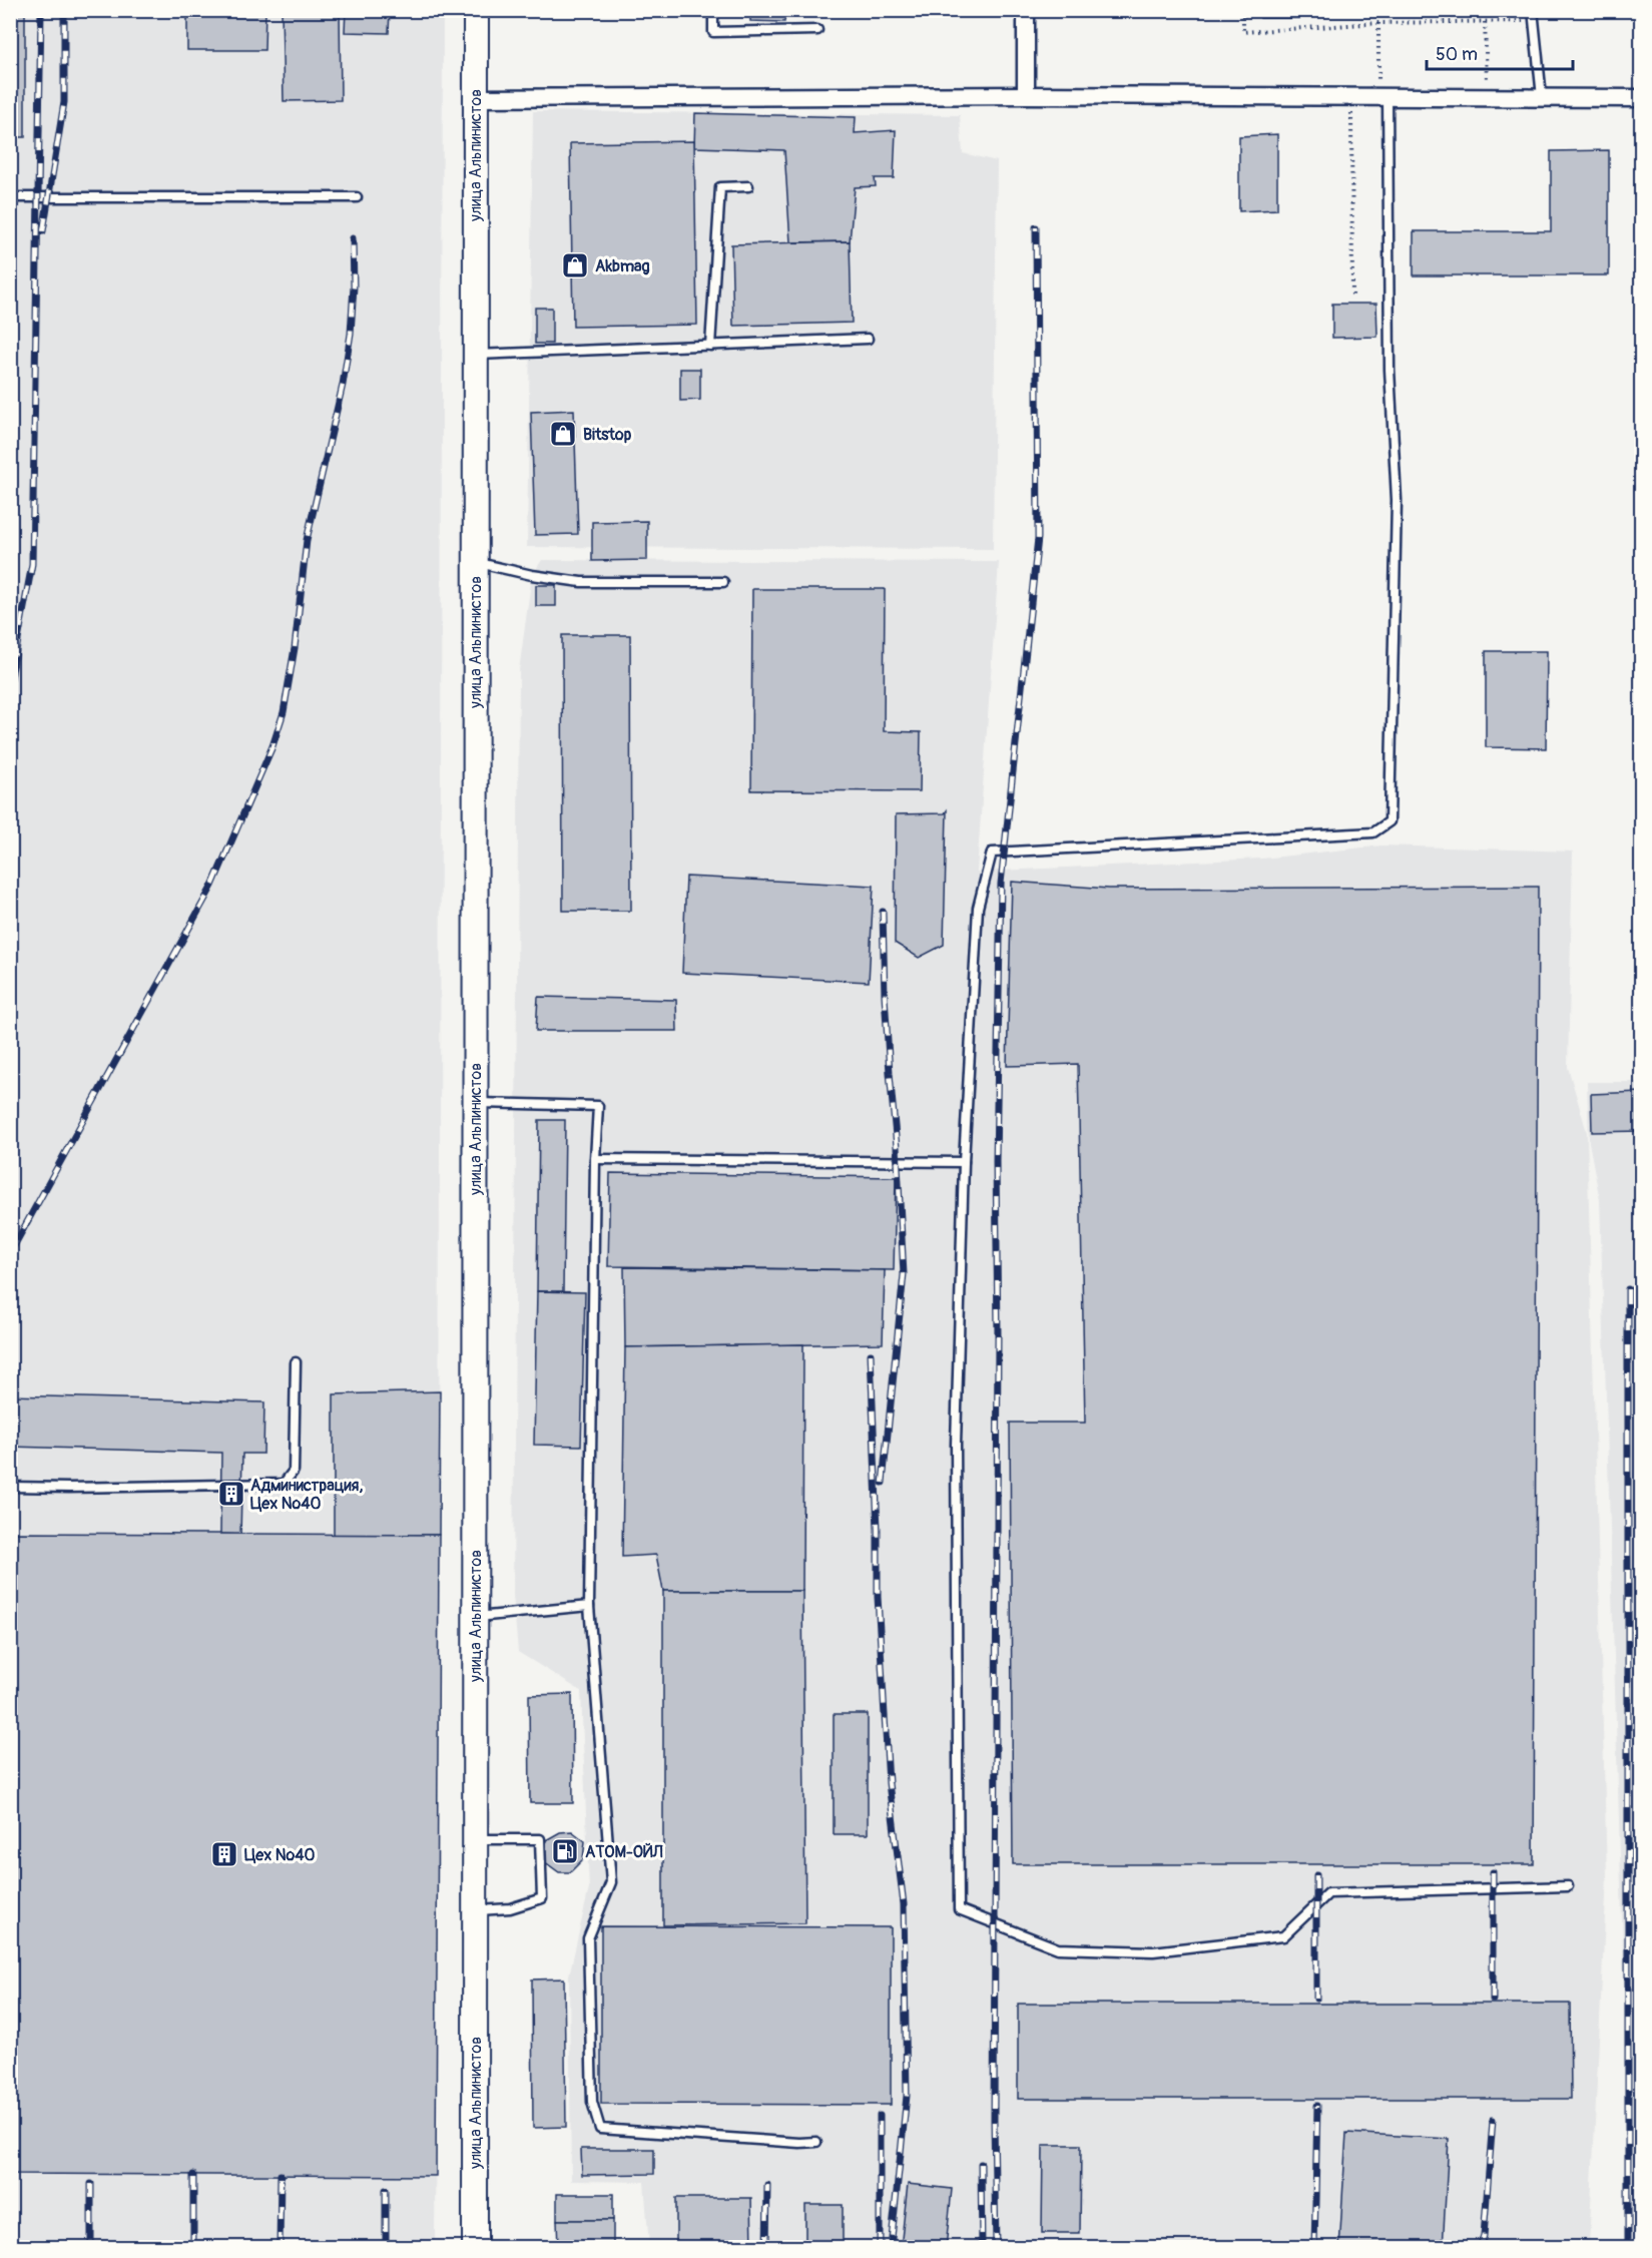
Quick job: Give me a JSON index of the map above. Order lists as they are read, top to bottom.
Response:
{
  "streets": {
    "main road": ["улица Альпинистов"]
  },
  "places": {
    "shop": ["Akbmag", "Bitstop"],
    "building": ["Администрация, Цех №40", "Цех №40"],
    "fuel station": ["АТОМ-ОЙЛ"]
  },
  "scale_bar": "50 m"
}
